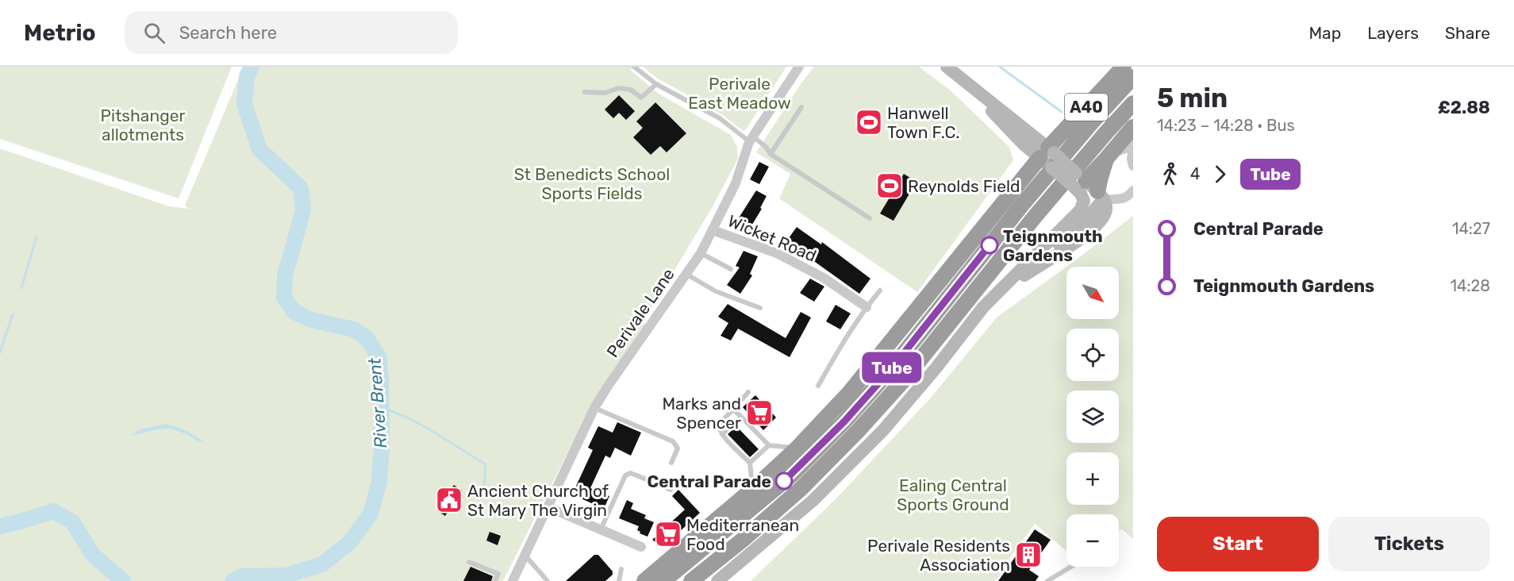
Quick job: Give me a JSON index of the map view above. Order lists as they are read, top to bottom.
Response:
{
  "streets": {
    "highway": ["A40"],
    "street": ["Wicket Road", "Perivale Lane"]
  },
  "crossings": [
    ["Wicket Road", "Perivale Lane"]
  ],
  "water": ["River Brent"],
  "parks": [
    "Perivale East Meadow",
    "Pitshanger allotments",
    "St Benedicts School Sports Fields",
    "Ealing Central Sports Ground"
  ],
  "places": {
    "sports": ["Hanwell Town F.C.", "Reynolds Field"],
    "other": ["Teignmouth Gardens", "Central Parade"],
    "supermarket": ["Marks and Spencer", "Mediterranean Food"],
    "public building": ["Ancient Church of St Mary The Virgin"],
    "building": ["Perivale Residents Association"]
  },
  "lines": ["bus line Tube"],
  "north": "bottom right",
  "page": {
    "header": "Metrio",
    "search": "Search here",
    "nav": ["Map", "Layers", "Share"],
    "on_map": "Tube",
    "heading": ["5 min", "14:23 – 14:28 · Bus", "£2.88"],
    "legs": ["4", "Tube"],
    "list": [
      {
        "name": "Central Parade",
        "value": "14:27"
      },
      {
        "name": "Teignmouth Gardens",
        "value": "14:28"
      }
    ],
    "map_buttons": ["+", "−"],
    "buttons": ["Start", "Tickets"]
  }
}
